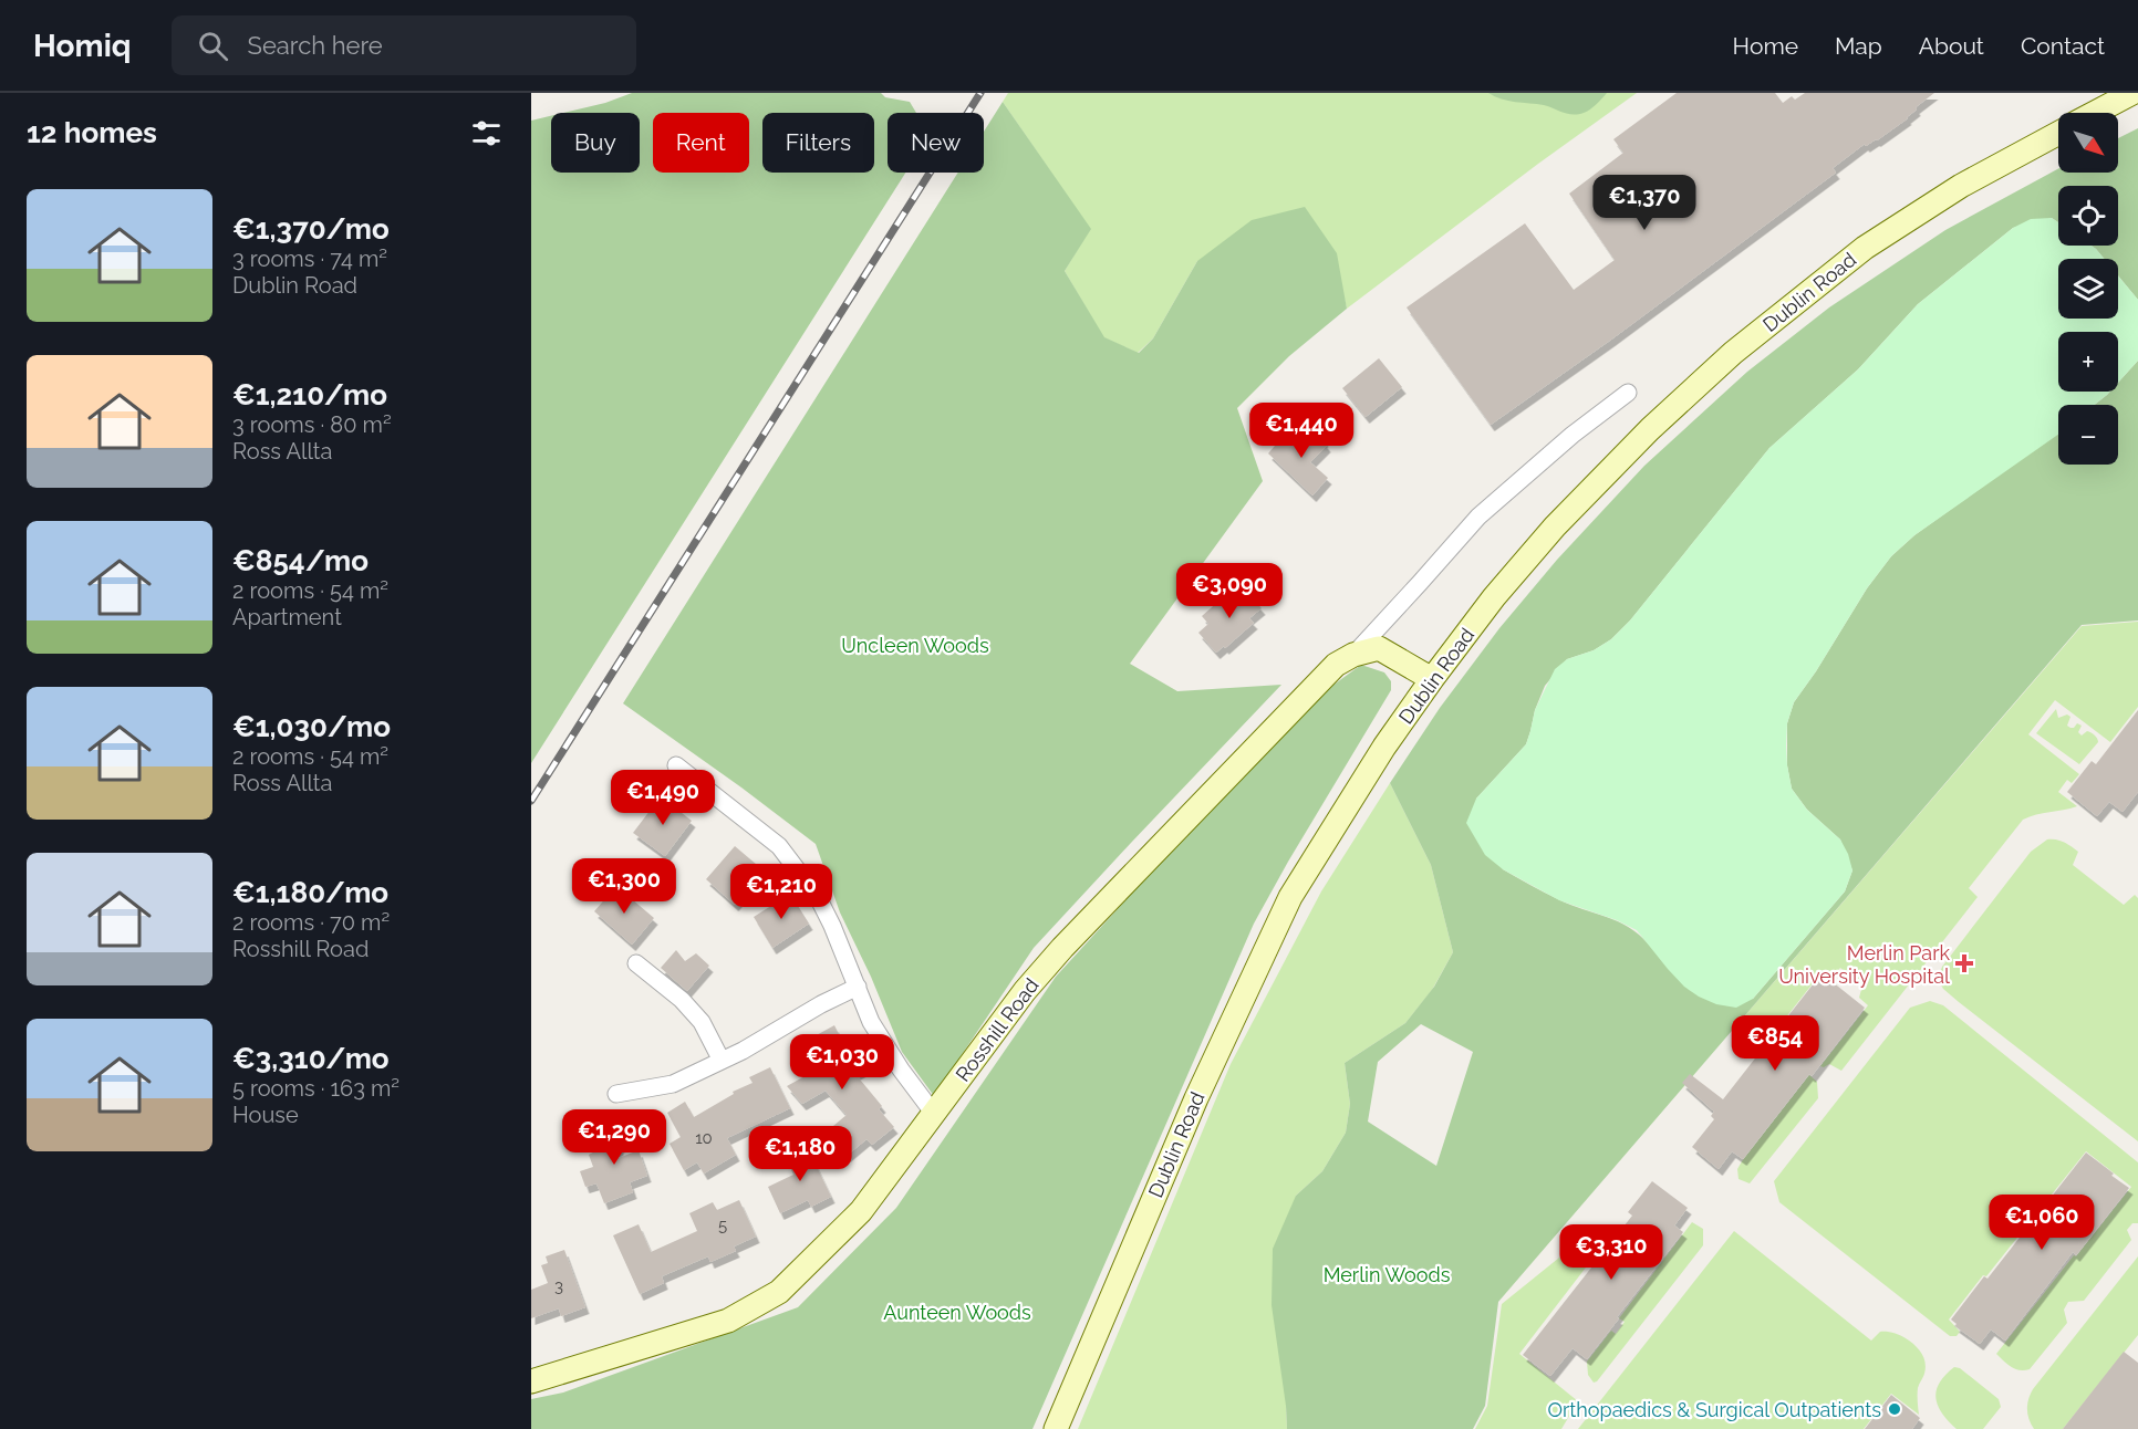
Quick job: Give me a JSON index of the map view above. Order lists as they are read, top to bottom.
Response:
{
  "streets": {
    "main road": ["Dublin Road", "Rosshill Road"]
  },
  "parks": ["Uncleen Woods", "Merlin Woods", "Aunteen Woods"],
  "places": {
    "health": ["Merlin Park University Hospital"],
    "other": ["Orthopaedics & Surgical Outpatients"]
  },
  "house_numbers": ["10", "5", "3"],
  "north": "bottom right",
  "page": {
    "header": "Homiq",
    "search": "Search here",
    "nav": [
      "Home",
      "Map",
      "About",
      "Contact"
    ],
    "heading": "12 homes",
    "map_buttons": ["+", "−"],
    "chip": [
      "Buy",
      "Rent",
      "Filters",
      "New"
    ],
    "list": [
      {
        "name": "€1,370/mo",
        "note": "3 rooms · 74 m² · Dublin Road"
      },
      {
        "name": "€1,210/mo",
        "note": "3 rooms · 80 m² · Ross Allta"
      },
      {
        "name": "€854/mo",
        "note": "2 rooms · 54 m² · Apartment"
      },
      {
        "name": "€1,030/mo",
        "note": "2 rooms · 54 m² · Ross Allta"
      },
      {
        "name": "€1,180/mo",
        "note": "2 rooms · 70 m² · Rosshill Road"
      },
      {
        "name": "€3,310/mo",
        "note": "5 rooms · 163 m² · House"
      }
    ],
    "price": [
      "€1,370",
      "€1,440",
      "€3,090",
      "€1,490",
      "€1,300",
      "€1,210",
      "€854",
      "€1,030",
      "€1,290",
      "€1,180",
      "€1,060",
      "€3,310"
    ]
  }
}
